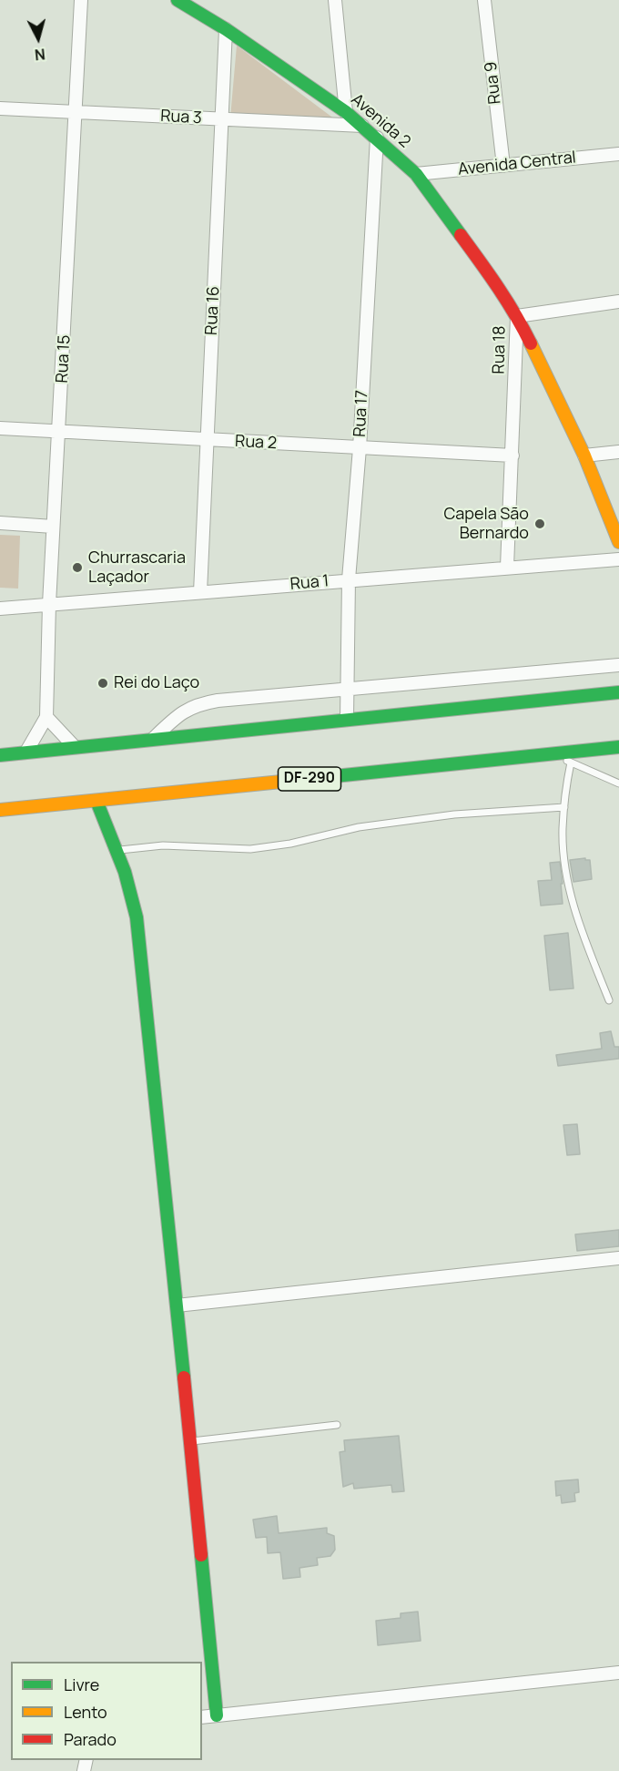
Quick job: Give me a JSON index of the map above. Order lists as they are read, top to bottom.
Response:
{
  "streets": {
    "main road": ["Avenida 2", "Rua 18", "DF-290"],
    "street": [
      "Rua 9",
      "Rua 3",
      "Avenida Central",
      "Rua 16",
      "Rua 15",
      "Rua 17",
      "Rua 2",
      "Rua 1"
    ]
  },
  "crossings": [
    ["Rua 9", "Avenida Central"],
    ["Rua 3", "Avenida 2"],
    ["Rua 3", "Rua 16"],
    ["Rua 3", "Rua 15"],
    ["Avenida 2", "Avenida Central"],
    ["Avenida 2", "Rua 16"],
    ["Avenida 2", "Rua 18"],
    ["Avenida 2", "Rua 17"],
    ["Rua 16", "Rua 2"],
    ["Rua 16", "Rua 1"],
    ["Rua 18", "Rua 2"],
    ["Rua 18", "Rua 1"],
    ["Rua 15", "Rua 2"],
    ["Rua 15", "Rua 1"],
    ["Rua 17", "Rua 2"],
    ["Rua 17", "Rua 1"]
  ],
  "places": ["Capela São Bernardo", "Churrascaria Laçador", "Rei do Laço"],
  "legend": ["Livre", "Lento", "Parado"],
  "north": "bottom"
}
